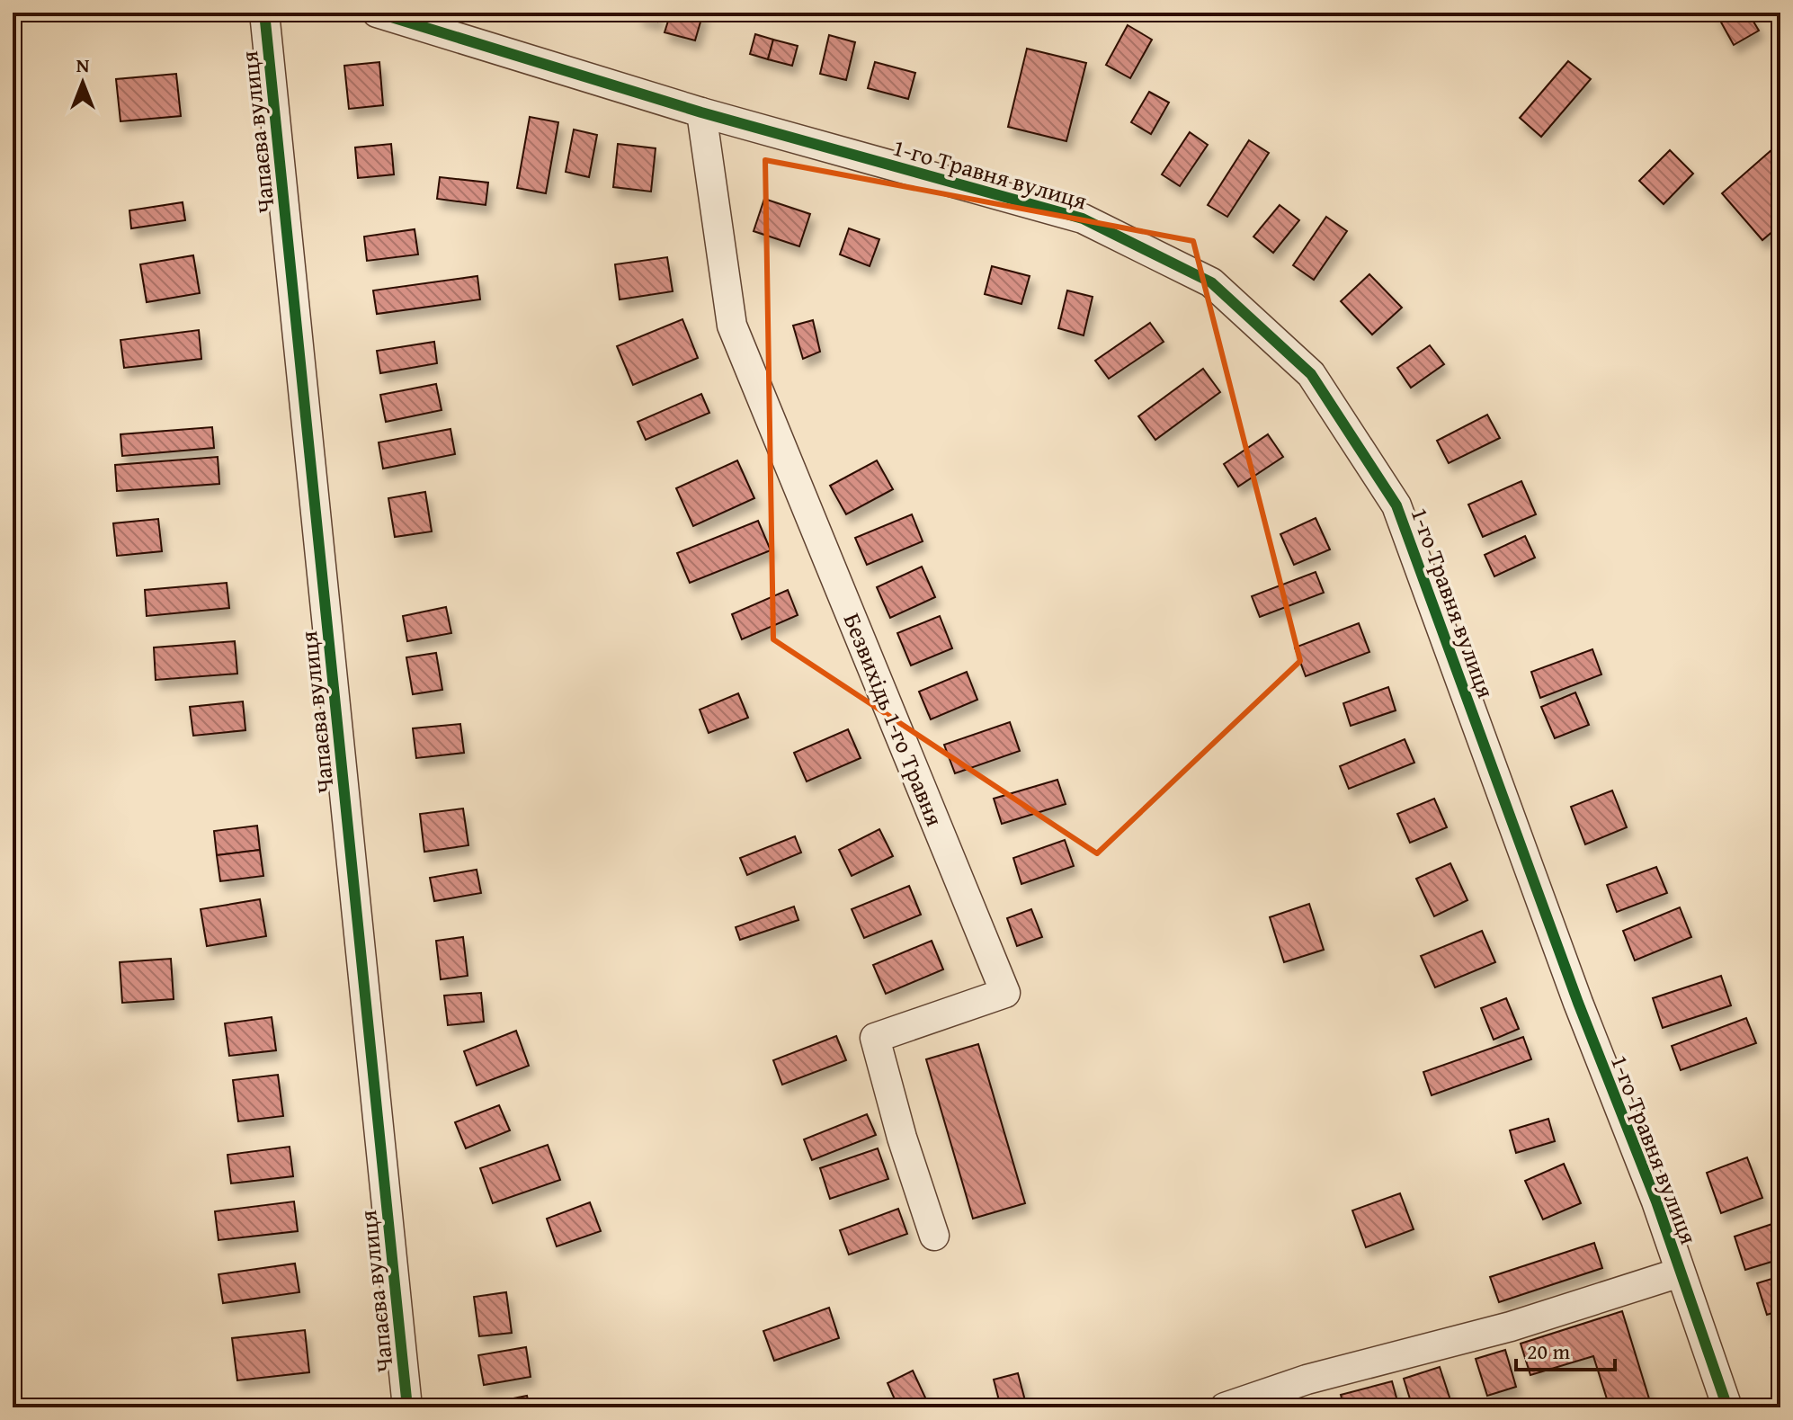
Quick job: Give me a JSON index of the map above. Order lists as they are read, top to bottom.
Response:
{
  "streets": {
    "street": ["Чапаєва вулиця", "1-го Травня вулиця", "Безвихідь 1-го Травня"]
  },
  "crossings": [
    ["1-го Травня вулиця", "Безвихідь 1-го Травня"]
  ],
  "scale_bar": "20 m",
  "north": "top"
}
